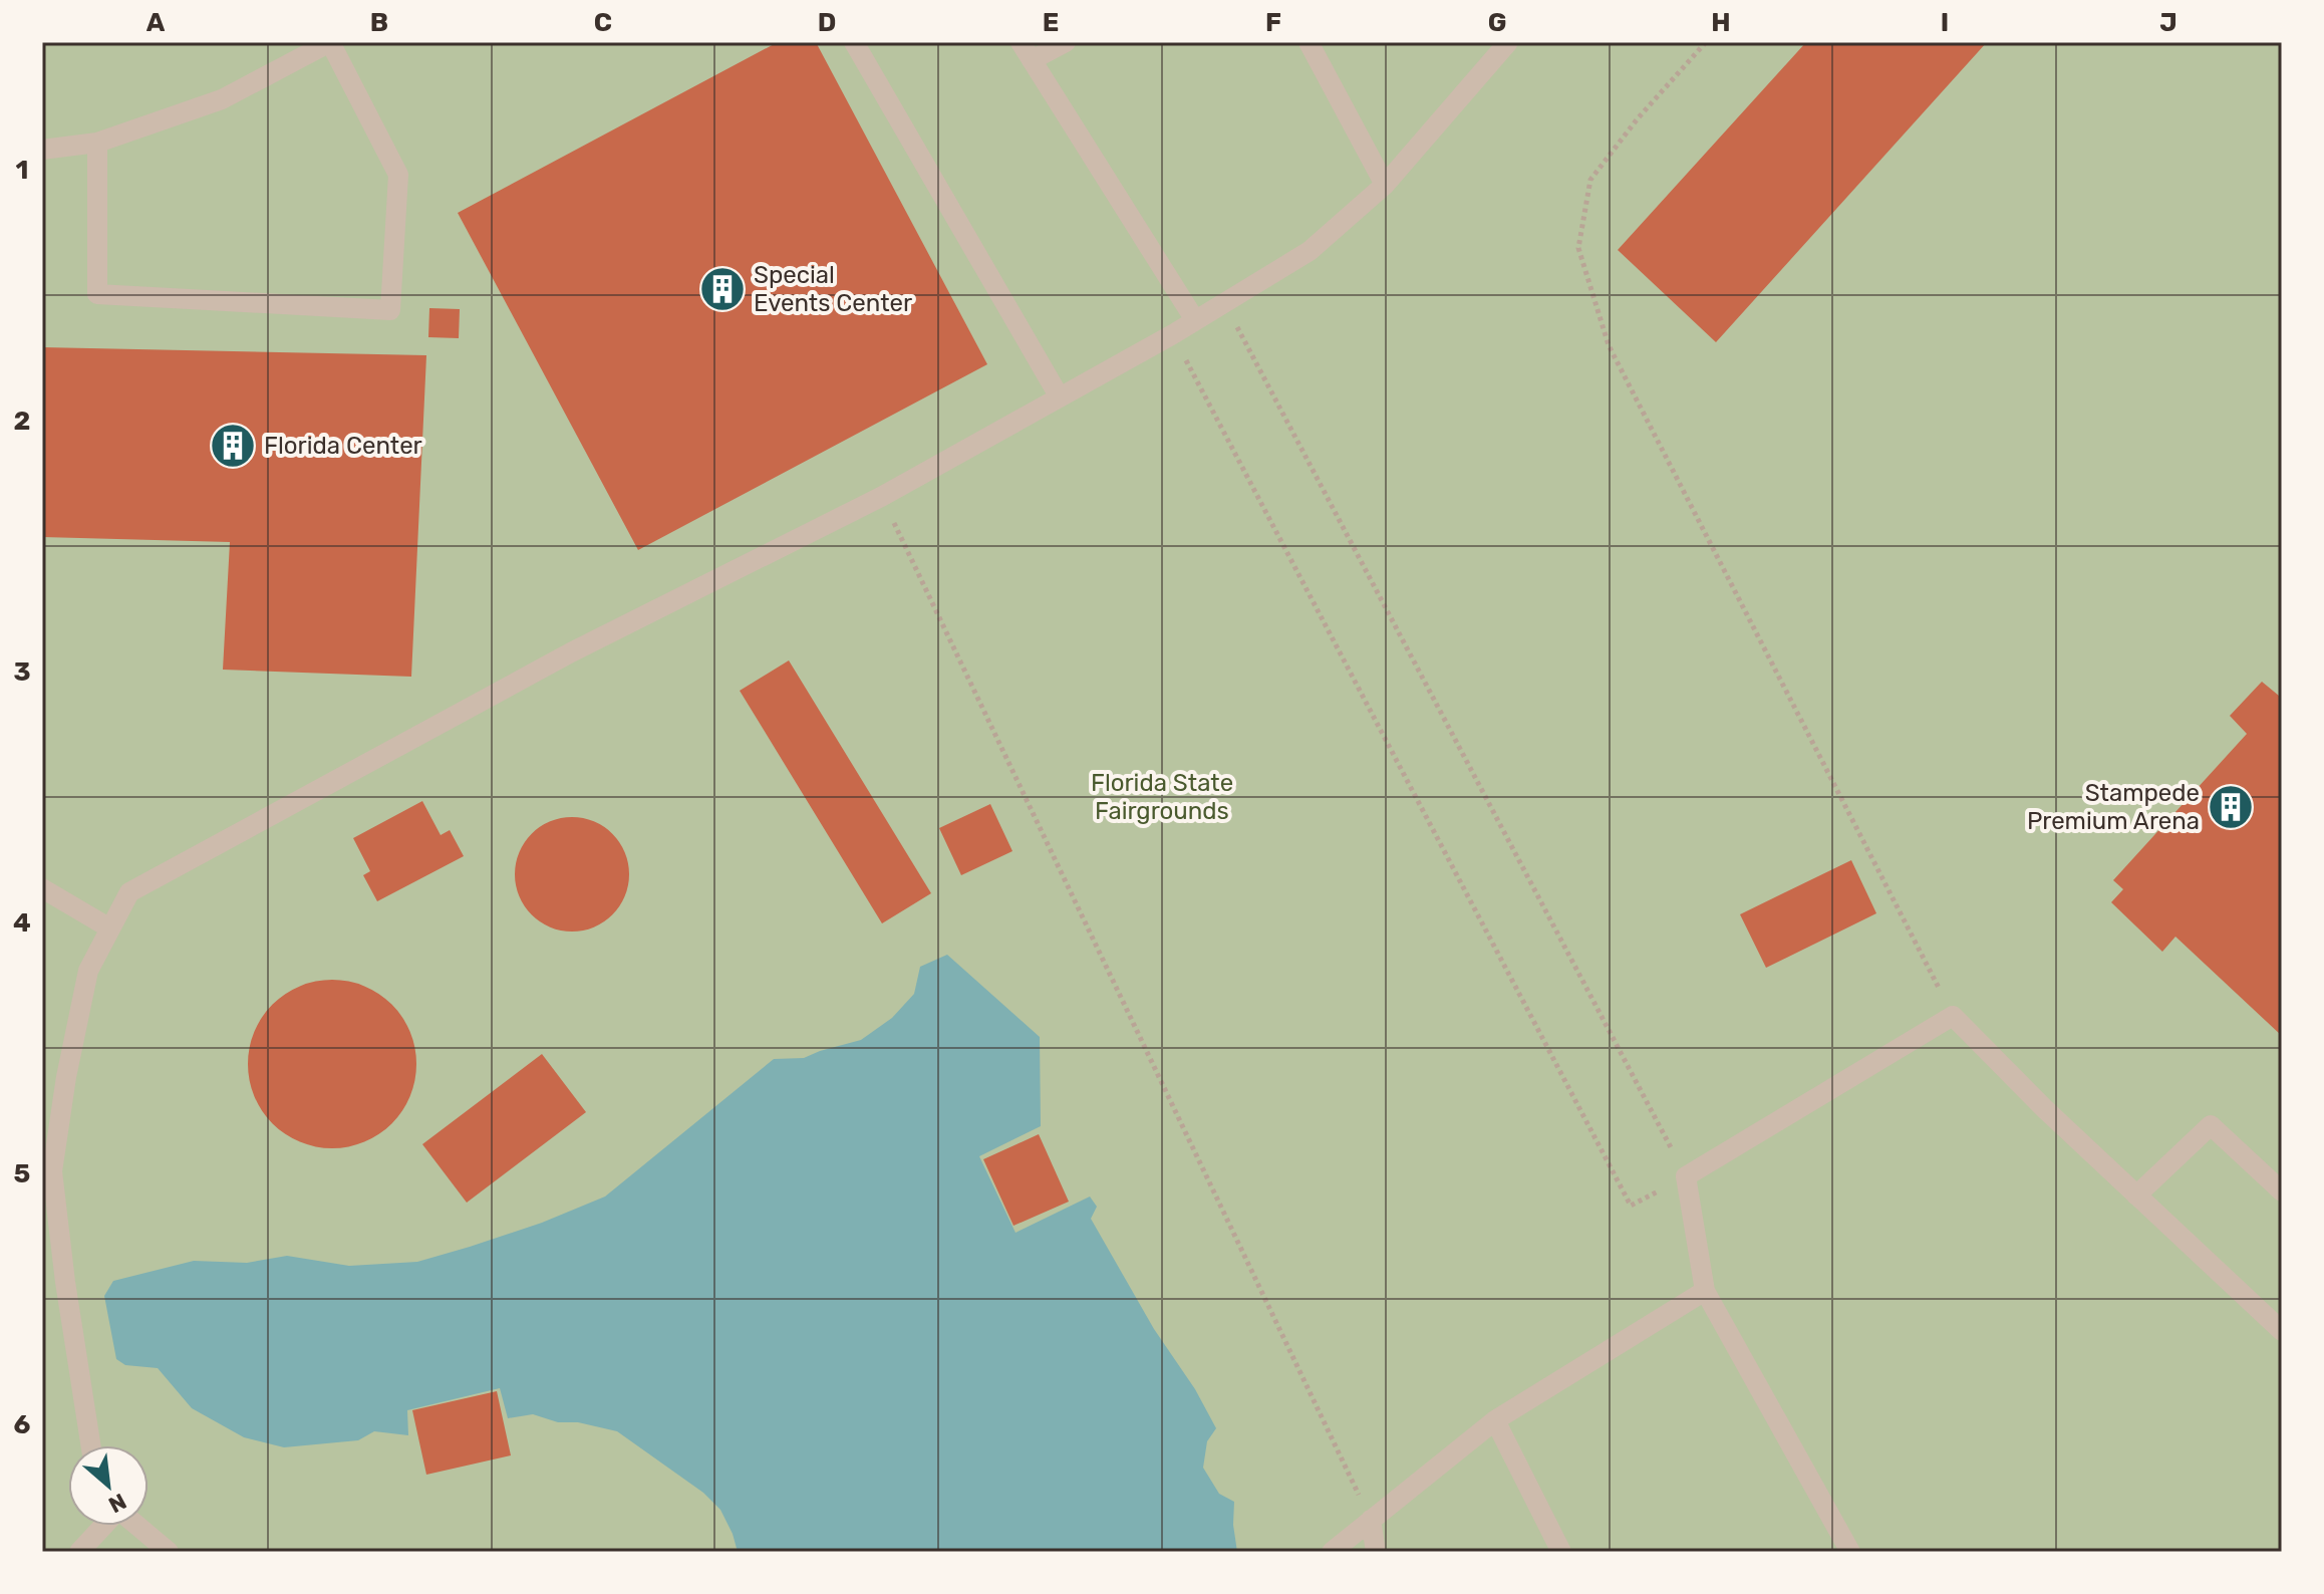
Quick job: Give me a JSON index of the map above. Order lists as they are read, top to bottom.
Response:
{
  "parks": ["Florida State Fairgrounds"],
  "places": {
    "building": ["Special Events Center", "Florida Center", "Stampede Premium Arena"]
  },
  "north": "bottom right",
  "grid": {
    "columns": [
      "A",
      "B",
      "C",
      "D",
      "E",
      "F",
      "G",
      "H",
      "I",
      "J"
    ],
    "rows": [
      "1",
      "2",
      "3",
      "4",
      "5",
      "6"
    ]
  }
}
